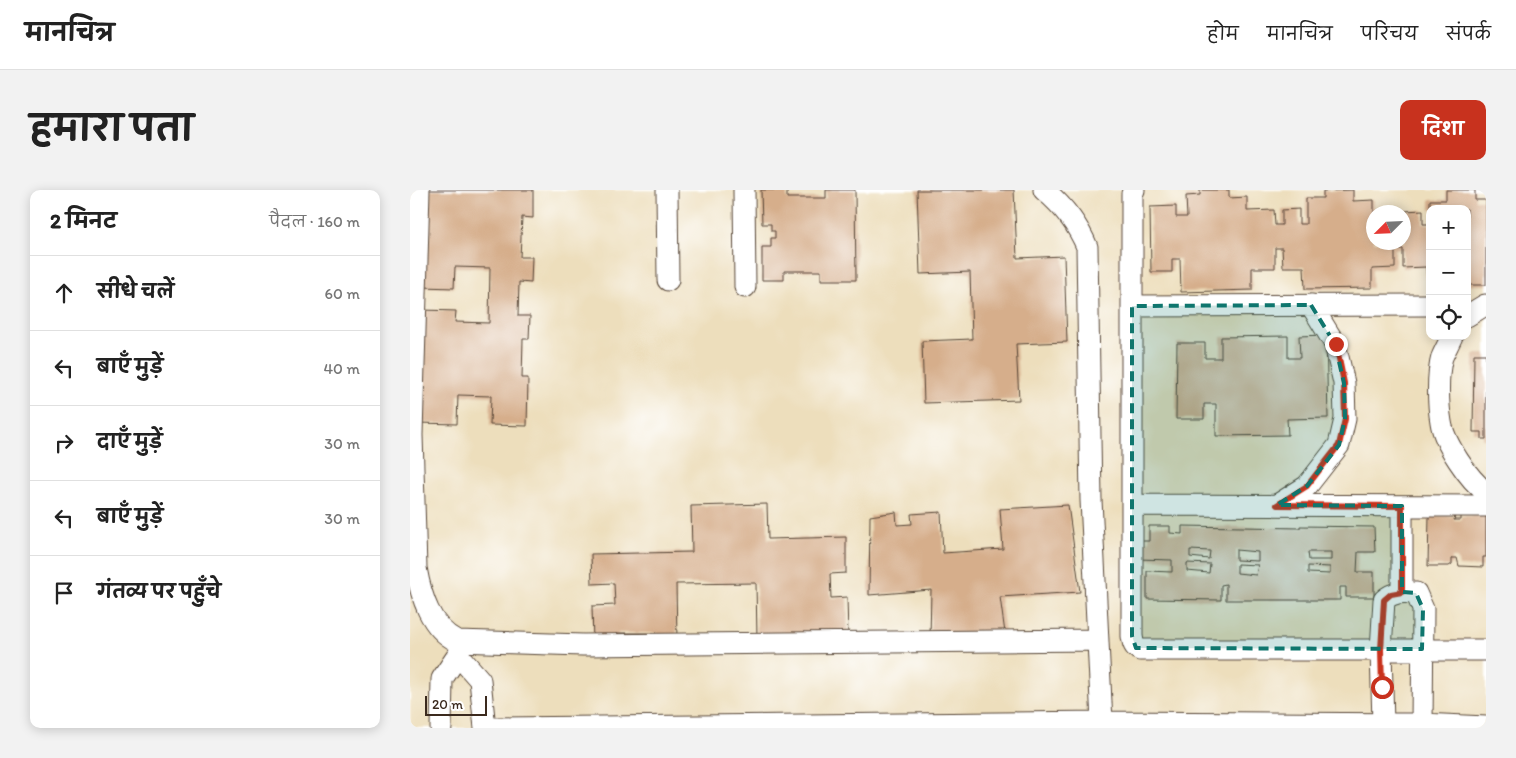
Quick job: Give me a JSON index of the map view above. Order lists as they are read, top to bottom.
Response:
{
  "scale_bar": "20 m",
  "north": "bottom left",
  "page": {
    "header": "मानचित्र",
    "nav": [
      "होम",
      "मानचित्र",
      "परिचय",
      "संपर्क"
    ],
    "title": "हमारा पता",
    "buttons": "दिशा",
    "heading": ["2 मिनट", "पैदल · 160 m"],
    "map_buttons": ["+", "−"],
    "list": [
      ["सीधे चलें", "60 m"],
      ["बाएँ मुड़ें", "40 m"],
      ["दाएँ मुड़ें", "30 m"],
      ["बाएँ मुड़ें", "30 m"],
      "गंतव्य पर पहुँचे"
    ],
    "scale": "20 m"
  }
}
